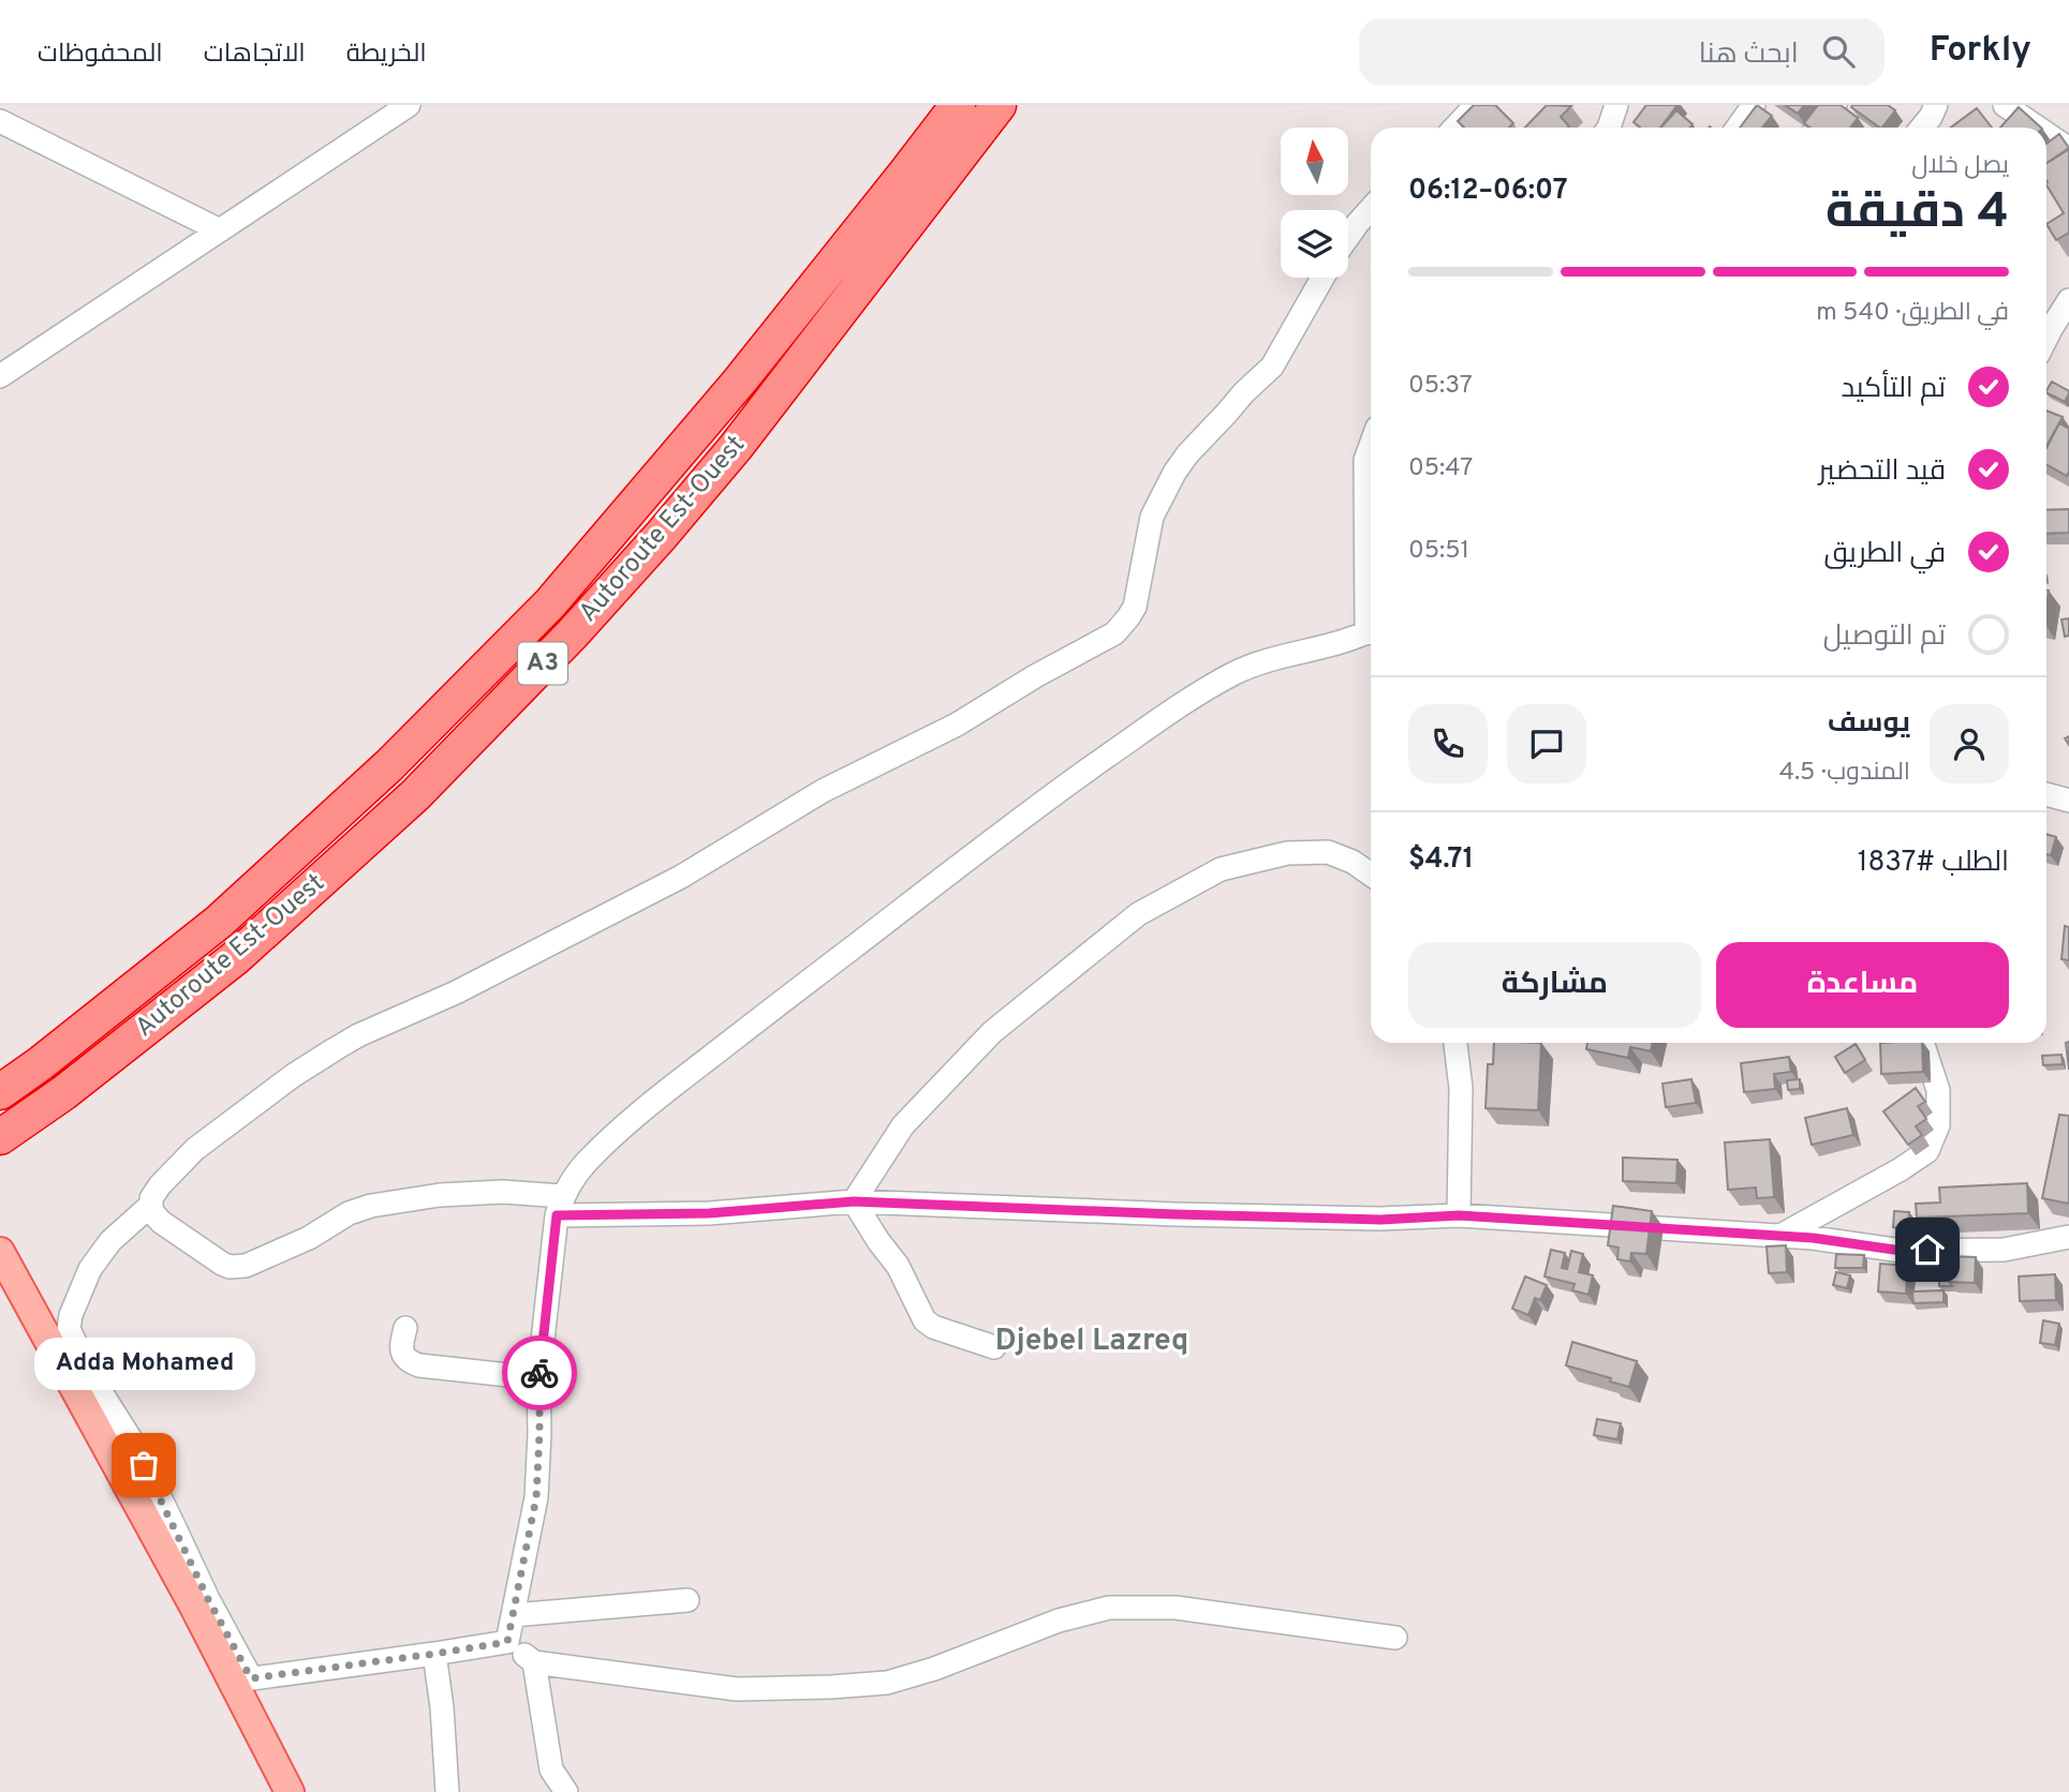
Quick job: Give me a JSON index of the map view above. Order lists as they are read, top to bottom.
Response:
{
  "streets": {
    "highway": ["Autoroute Est-Ouest", "A3"]
  },
  "districts": ["Djebel Lazreq"],
  "places": ["Adda Mohamed"],
  "north": "top",
  "page": {
    "header": "Forkly",
    "search": "ابحث هنا",
    "nav": ["الخريطة", "الاتجاهات", "المحفوظات"],
    "heading": ["4 دقيقة", "يصل خلال", "06:07–06:12"],
    "panel": [
      "يوسف",
      "المندوب · 4.5",
      "الطلب #1837",
      "$4.71"
    ],
    "bar": "في الطريق · 540 m",
    "list": [
      ["تم التأكيد", "05:37"],
      ["قيد التحضير", "05:47"],
      ["في الطريق", "05:51"],
      "تم التوصيل"
    ],
    "buttons": ["مساعدة", "مشاركة"],
    "bubble": "Adda Mohamed"
  }
}
